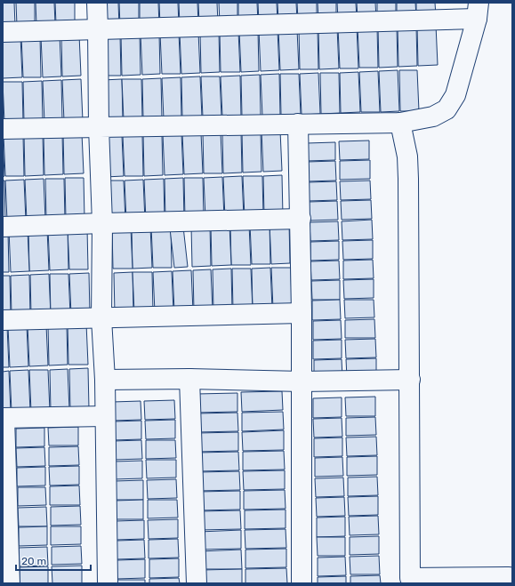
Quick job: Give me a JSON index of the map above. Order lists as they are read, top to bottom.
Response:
{
  "scale_bar": "20 m"
}
